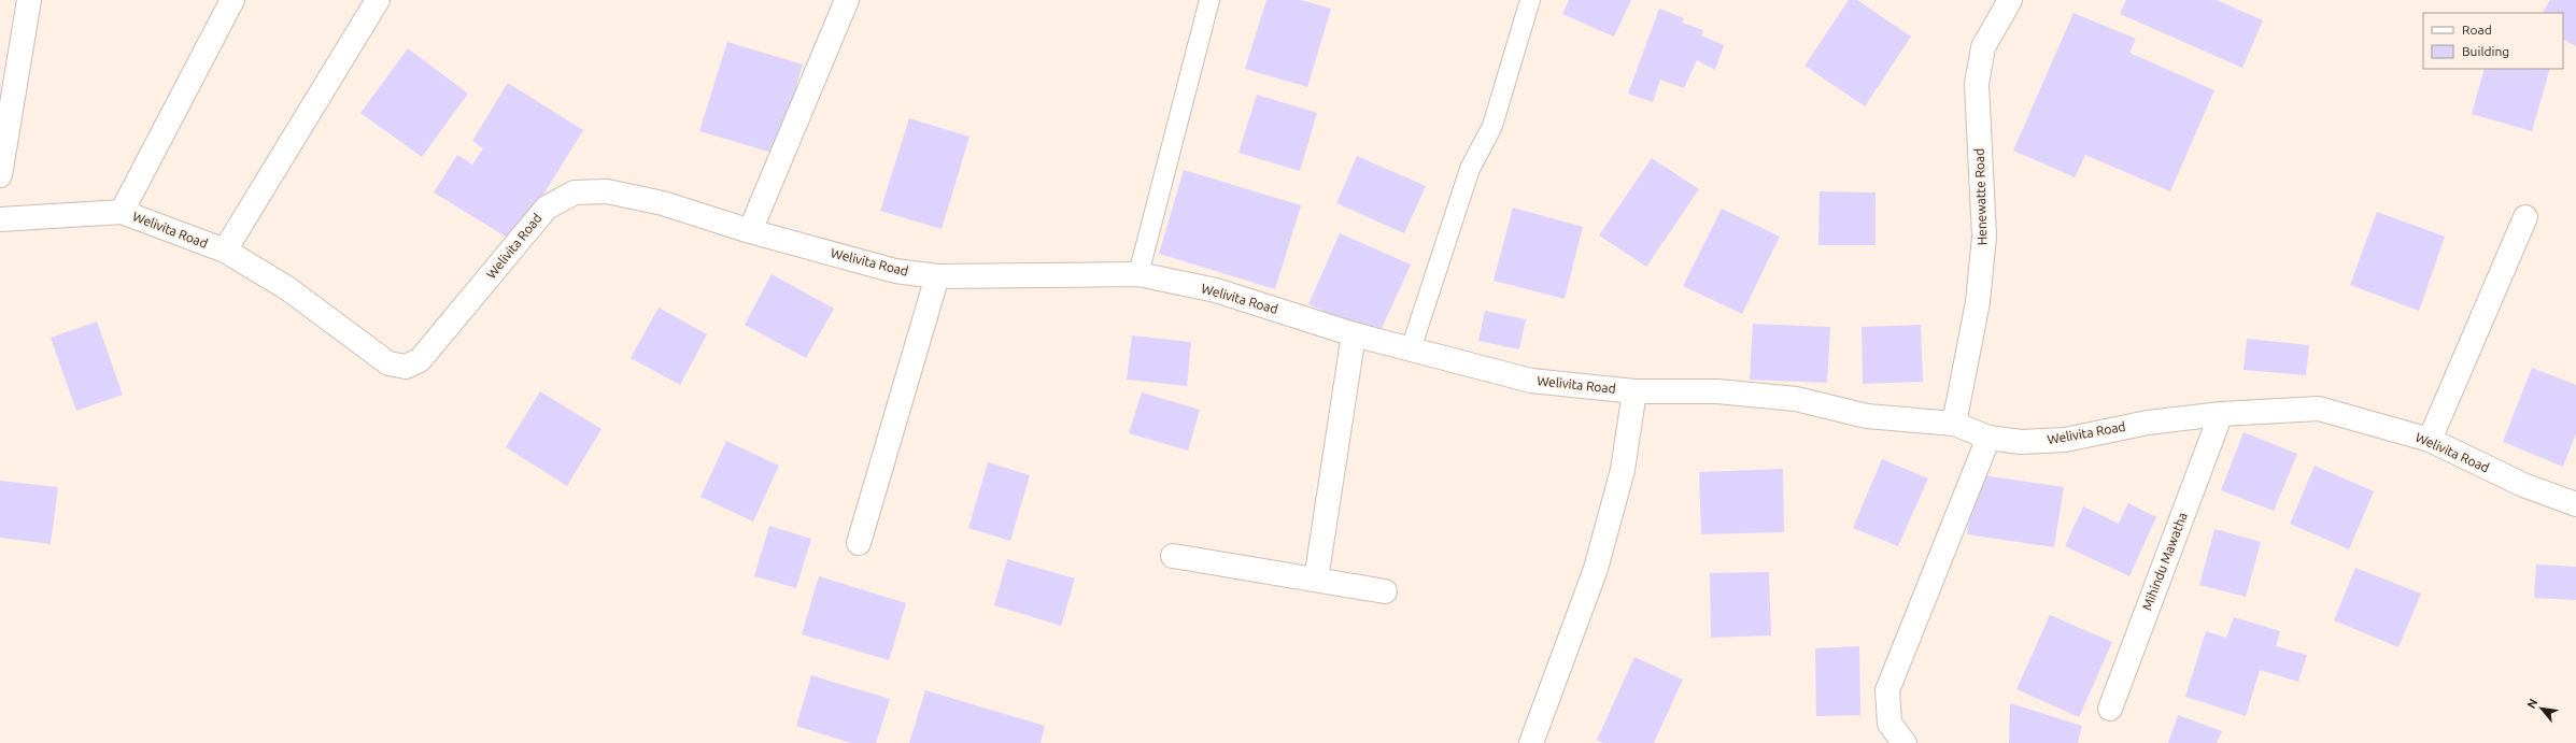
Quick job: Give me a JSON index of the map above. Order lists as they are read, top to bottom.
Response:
{
  "streets": {
    "street": ["Henewatte Road", "Welivita Road", "Mihindu Mawatha"]
  },
  "crossings": [
    ["Henewatte Road", "Welivita Road"],
    ["Welivita Road", "Mihindu Mawatha"]
  ],
  "legend": ["Road", "Building"],
  "north": "top left"
}
